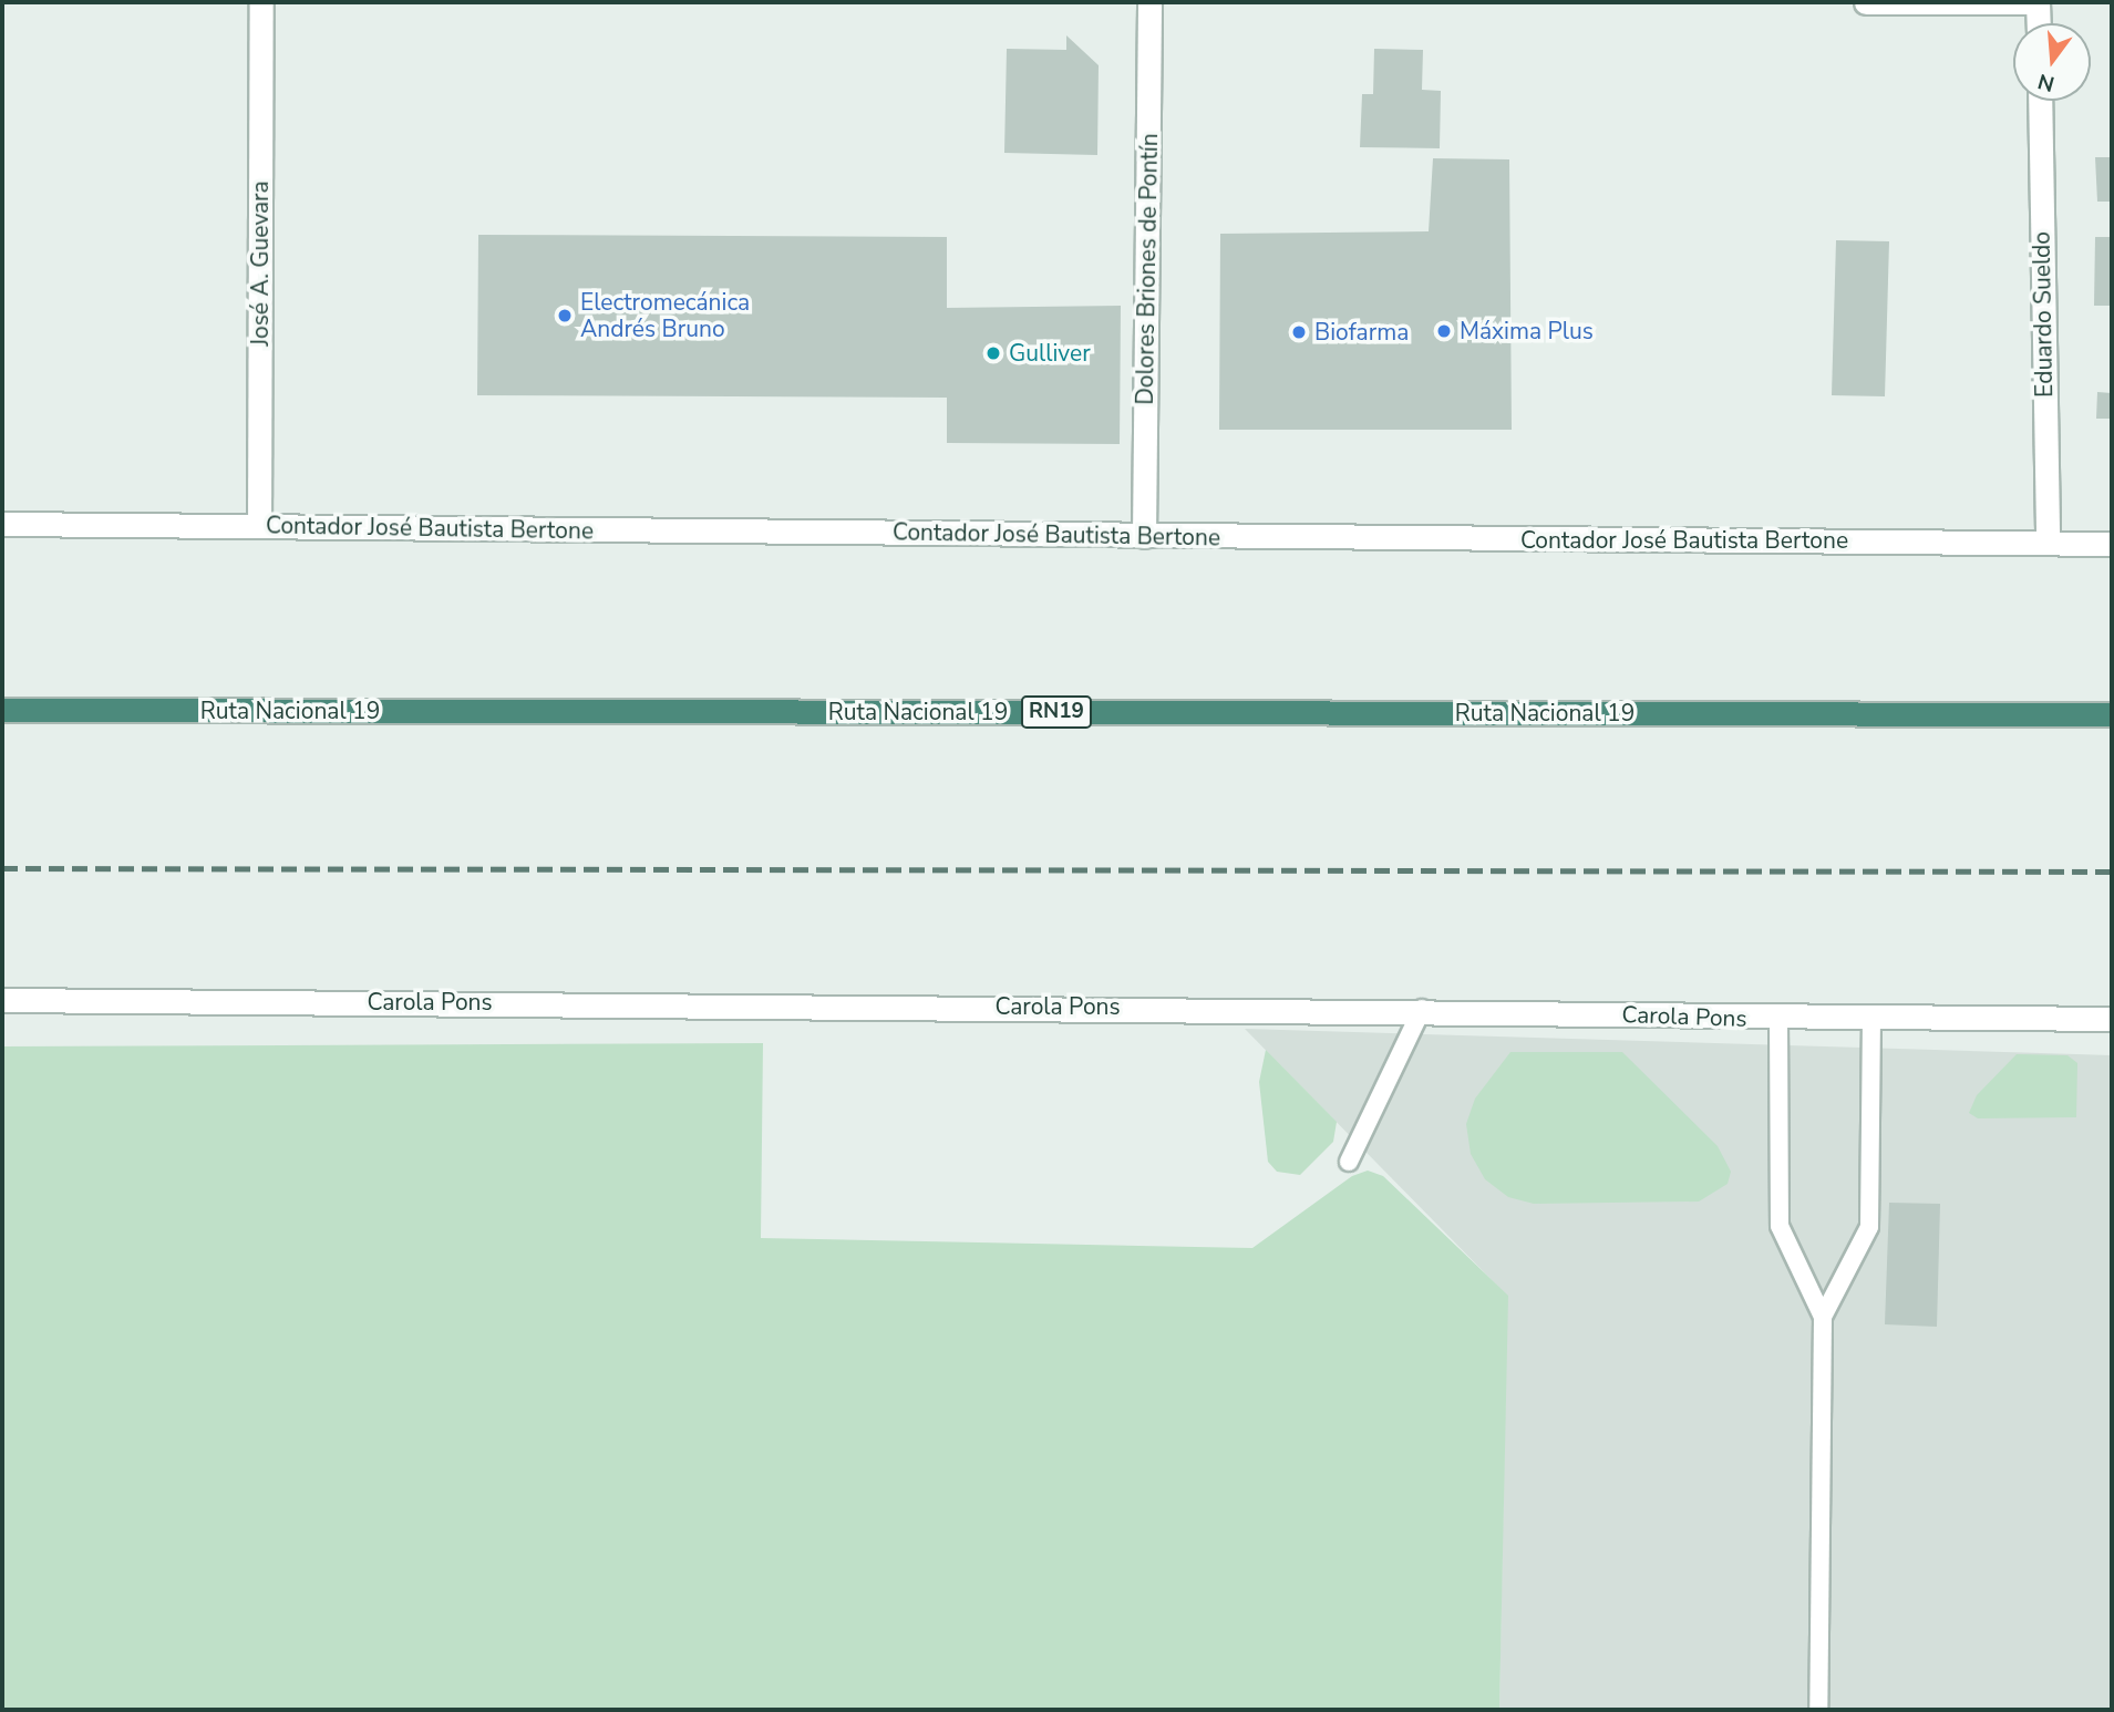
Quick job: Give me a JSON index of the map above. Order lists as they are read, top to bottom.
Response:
{
  "streets": {
    "highway": ["Ruta Nacional 19", "RN19"],
    "street": [
      "José A. Guevara",
      "Dolores Briones de Pontín",
      "Eduardo Sueldo",
      "Contador José Bautista Bertone",
      "Carola Pons"
    ]
  },
  "crossings": [
    ["José A. Guevara", "Contador José Bautista Bertone"],
    ["Dolores Briones de Pontín", "Contador José Bautista Bertone"],
    ["Eduardo Sueldo", "Contador José Bautista Bertone"]
  ],
  "places": [
    "Electromecánica Andrés Bruno",
    "Máxima Plus",
    "Biofarma",
    "Gulliver"
  ],
  "north": "bottom"
}
